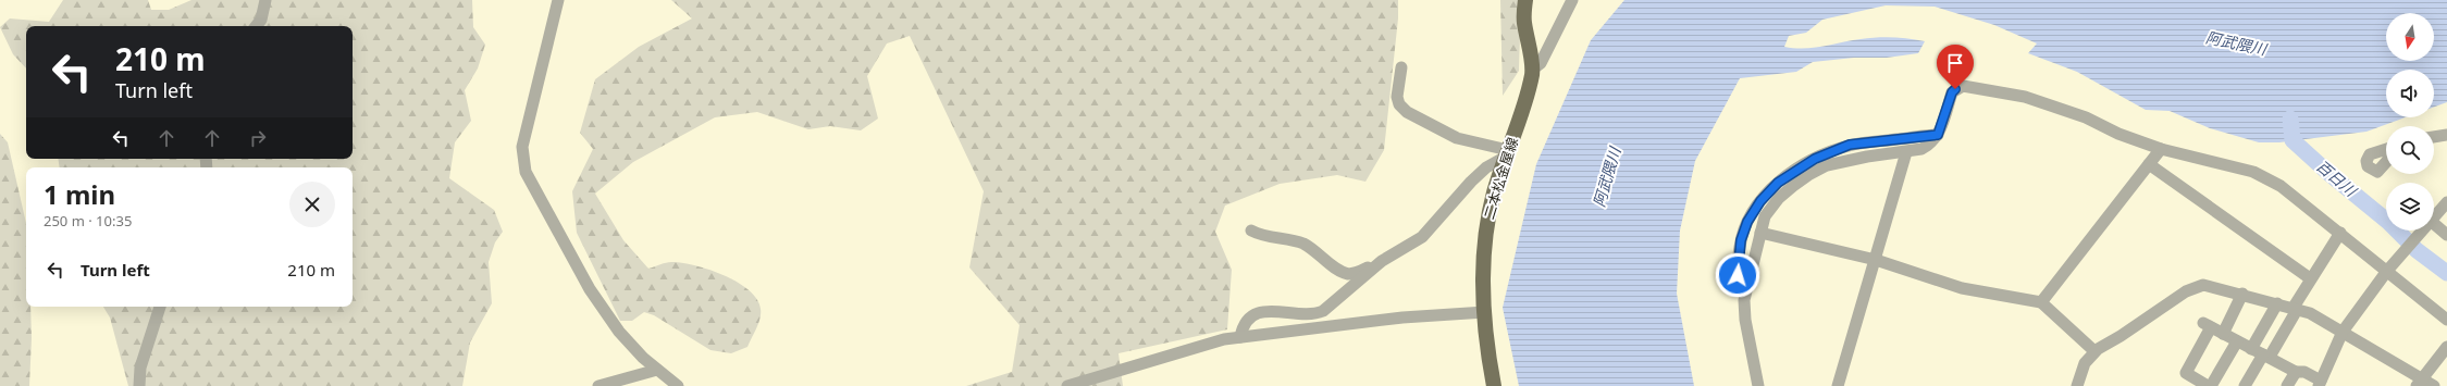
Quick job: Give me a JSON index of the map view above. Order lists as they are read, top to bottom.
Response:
{
  "streets": {
    "main road": ["二本松金屋線"]
  },
  "water": ["阿武隈川", "百日川"],
  "north": "bottom",
  "page": {
    "turn": ["210 m", "Turn left"],
    "heading": ["1 min", "250 m · 10:35"],
    "list": [
      {
        "name": "Turn left",
        "value": "210 m"
      }
    ]
  }
}
